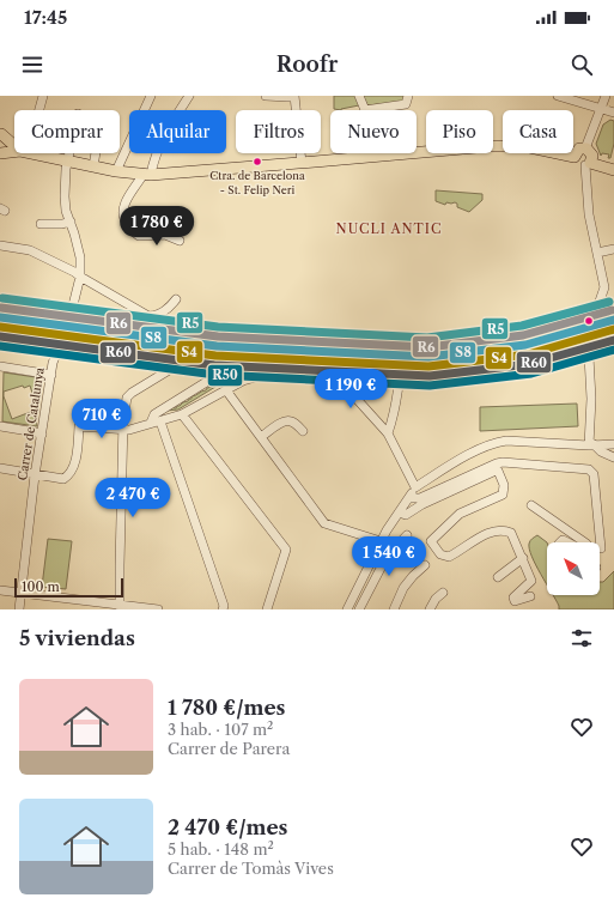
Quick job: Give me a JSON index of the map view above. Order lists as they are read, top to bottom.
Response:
{
  "streets": {
    "street": ["Carrer de Catalunya"]
  },
  "districts": ["NUCLI ANTIC"],
  "places": ["Ctra. de Barcelona - St. Felip Neri"],
  "lines": [
    "transit line R5",
    "transit line R6",
    "transit line S8",
    "transit line S4",
    "transit line R60",
    "transit line R50"
  ],
  "scale_bar": "100 m",
  "north": "top left",
  "page": {
    "status": "17:45",
    "header": "Roofr",
    "chip": [
      "Comprar",
      "Alquilar",
      "Filtros",
      "Nuevo",
      "Piso",
      "Casa"
    ],
    "price": [
      "1 780 €",
      "1 190 €",
      "710 €",
      "2 470 €",
      "1 540 €"
    ],
    "scale": "100 m",
    "heading": "5 viviendas",
    "list": [
      {
        "name": "1 780 €/mes",
        "note": "3 hab. · 107 m² · Carrer de Parera"
      },
      {
        "name": "2 470 €/mes",
        "note": "5 hab. · 148 m² · Carrer de Tomàs Vives"
      }
    ]
  }
}
